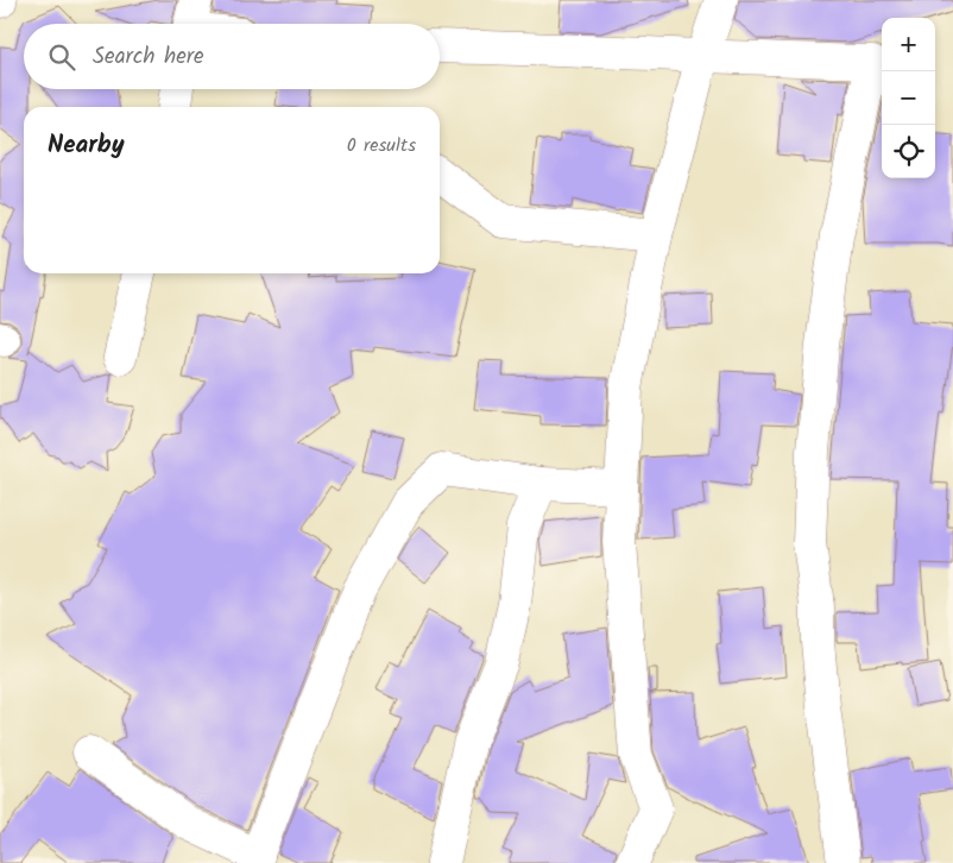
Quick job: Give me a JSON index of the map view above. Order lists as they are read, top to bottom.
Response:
{
  "page": {
    "map_buttons": ["+", "−"],
    "search": "Search here",
    "heading": ["Nearby", "0 results"]
  }
}
